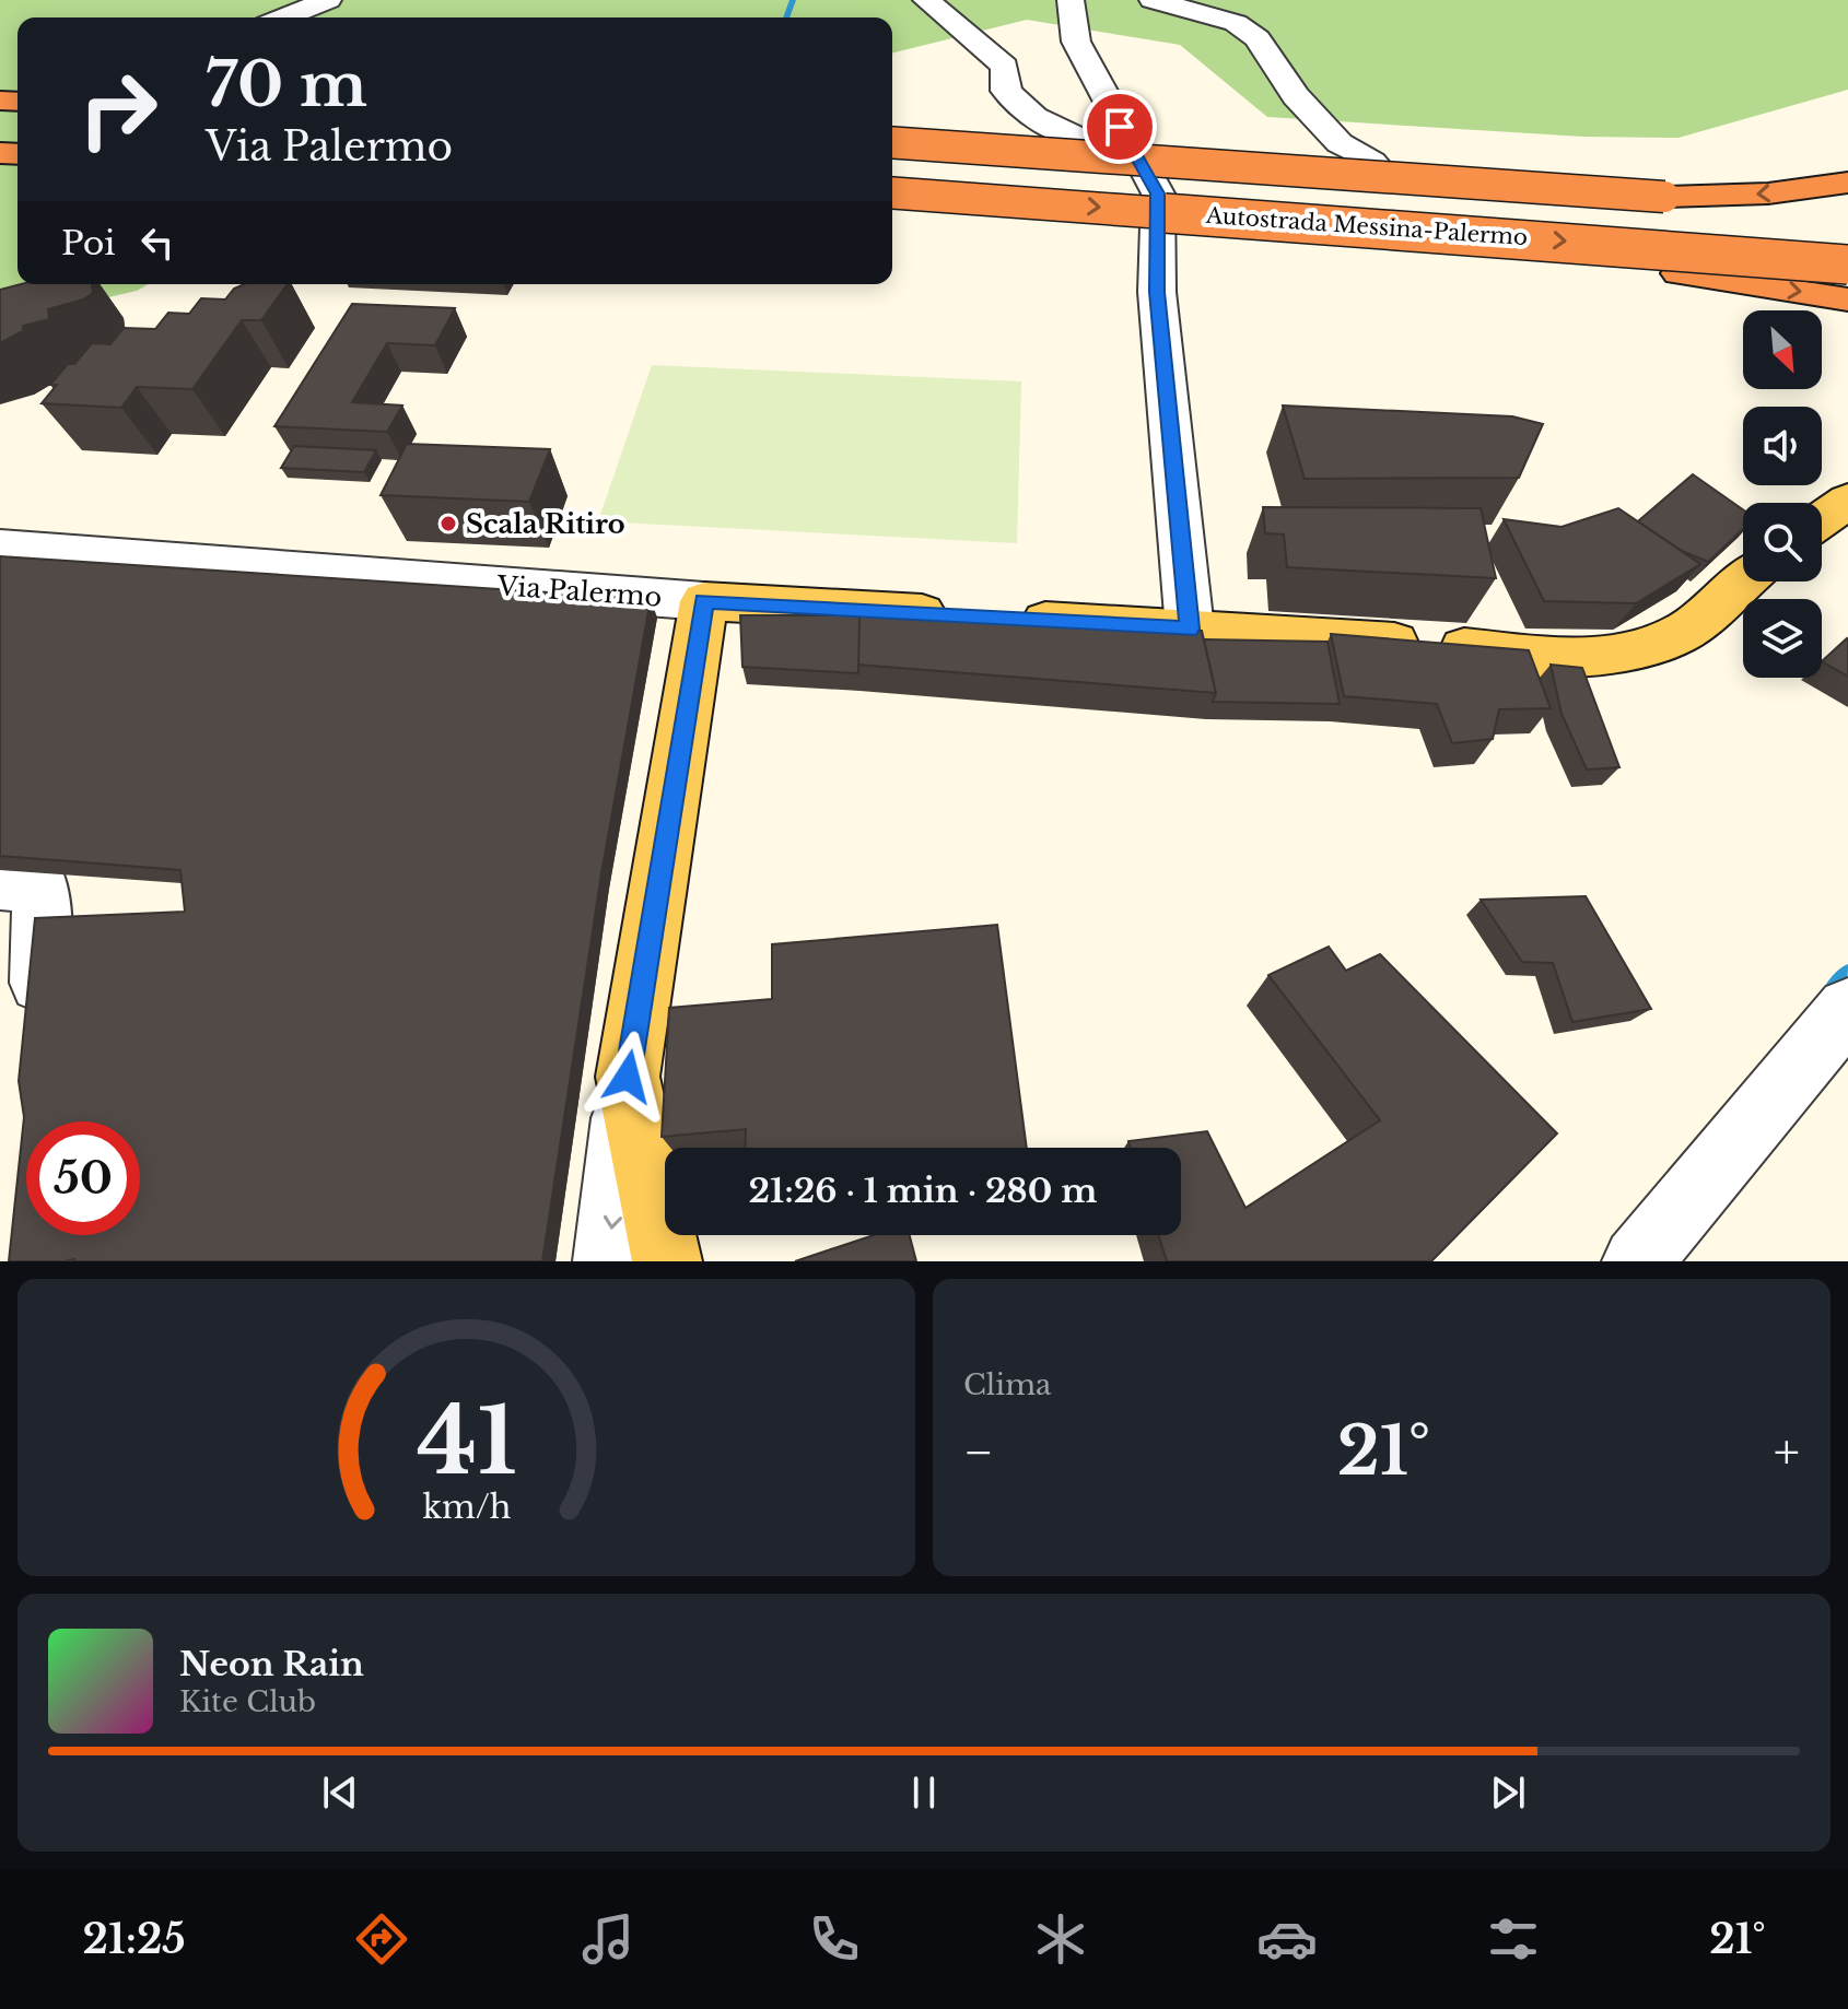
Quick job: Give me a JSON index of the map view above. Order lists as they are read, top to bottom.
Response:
{
  "streets": {
    "highway": ["Autostrada Messina-Palermo"],
    "main road": ["Via Palermo"]
  },
  "places": ["Scala Ritiro"],
  "north": "bottom right",
  "page": {
    "turn": ["70 m", "Via Palermo"],
    "then": "Poi",
    "limit": "50",
    "trip": "21:26 · 1 min · 280 m",
    "tile": "Clima",
    "heat": ["−", "21°", "+"],
    "song": ["Neon Rain", "Kite Club"],
    "tabs": ["21:25", "21°"],
    "gauge": ["41", "km/h"]
  }
}
